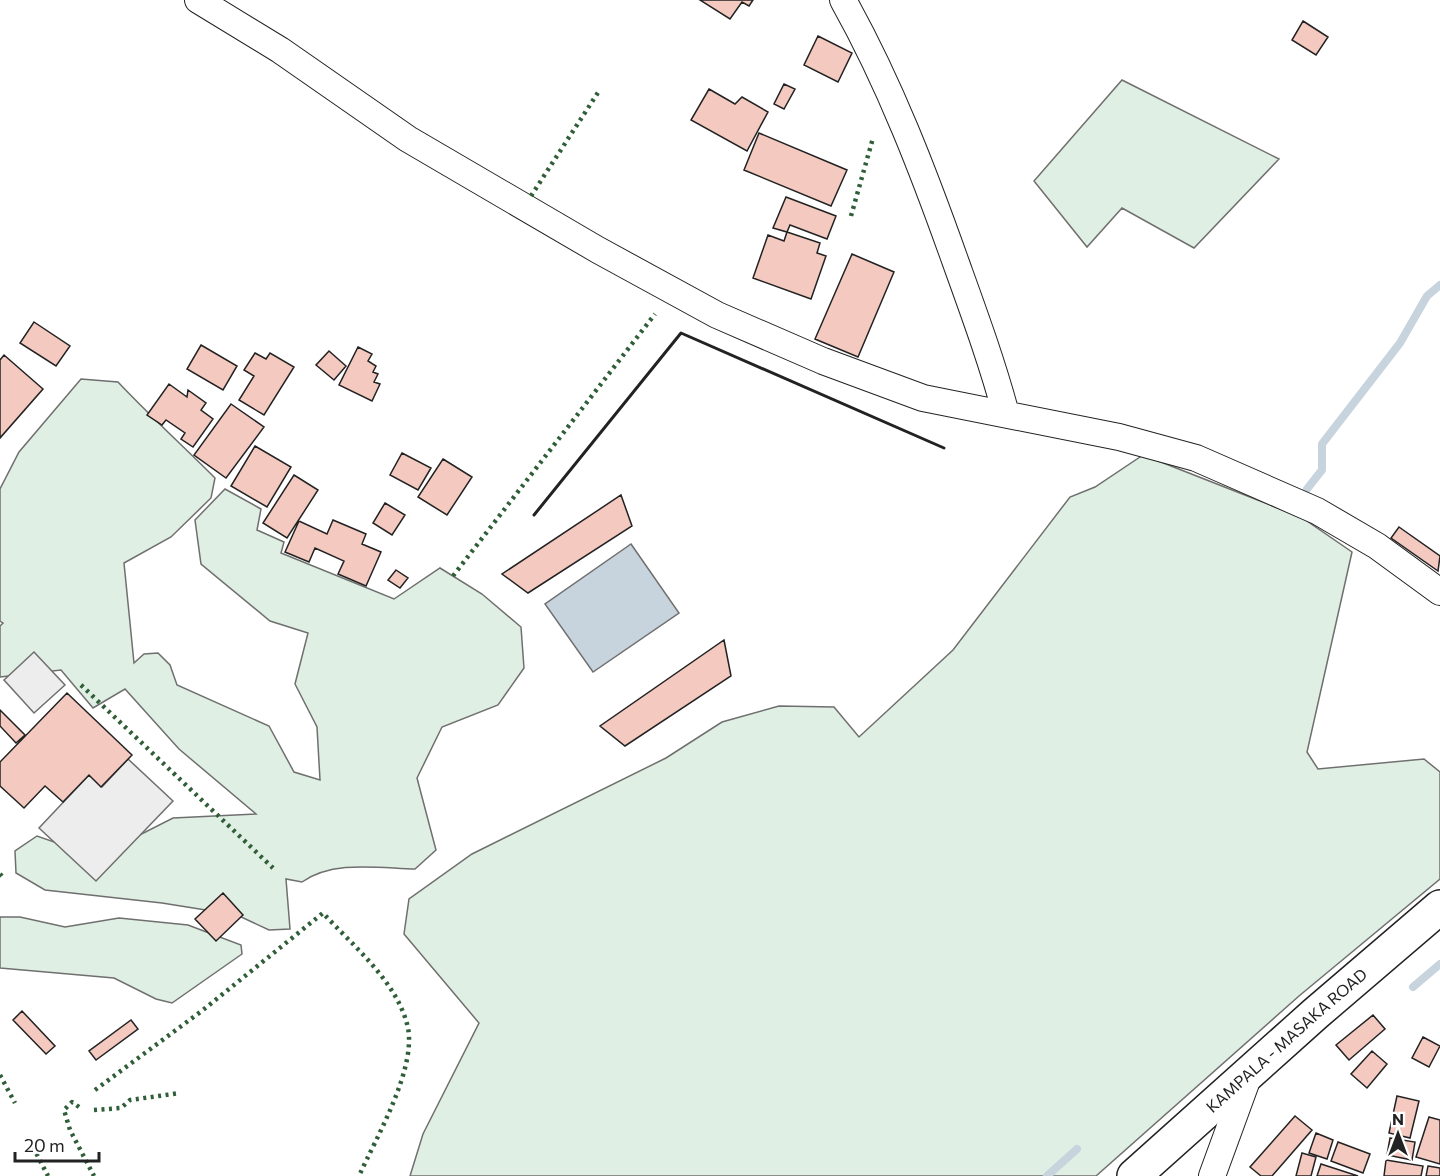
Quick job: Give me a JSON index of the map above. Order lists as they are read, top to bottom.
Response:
{
  "streets": {
    "main road": ["KAMPALA - MASAKA ROAD"]
  },
  "scale_bar": "20 m",
  "north": "top"
}
